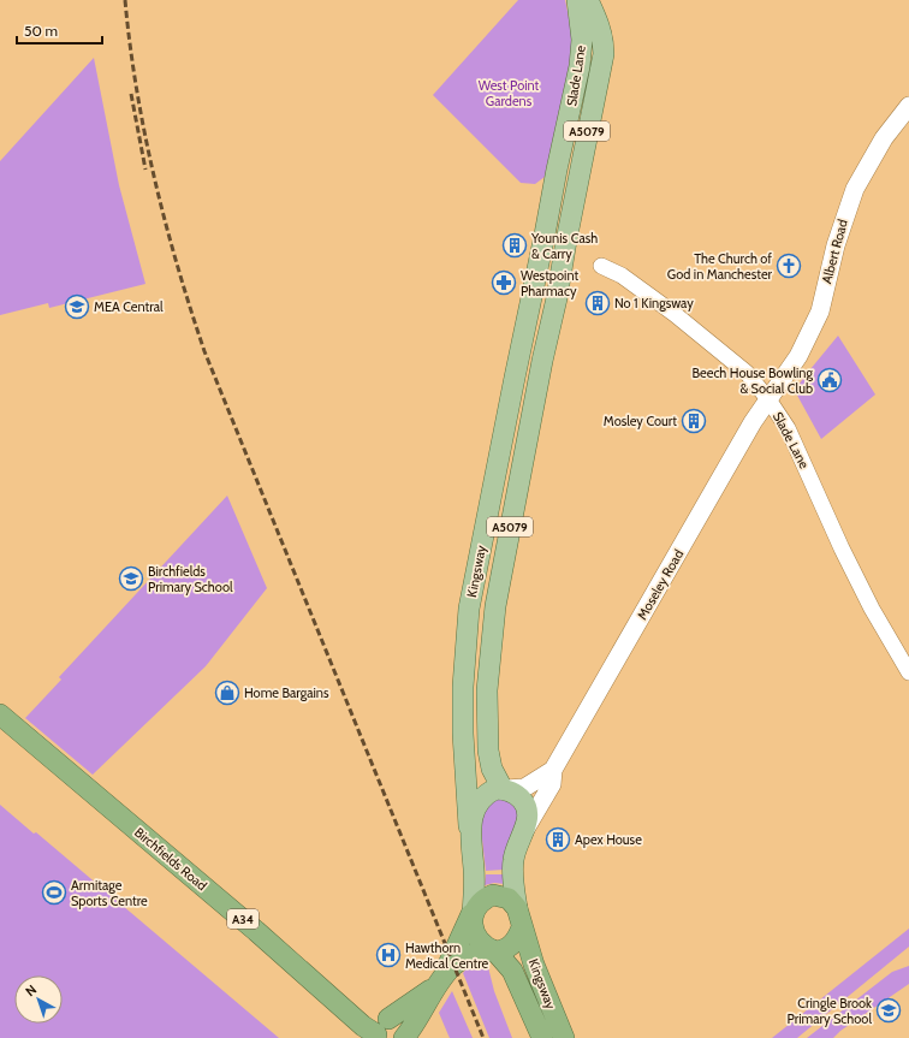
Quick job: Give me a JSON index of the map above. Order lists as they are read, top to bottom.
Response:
{
  "streets": {
    "highway": ["Kingsway", "Birchfields Road", "A34"],
    "main road": [
      "Slade Lane",
      "A5079",
      "Albert Road",
      "Moseley Road"
    ]
  },
  "crossings": [
    ["Slade Lane", "Albert Road"],
    ["Slade Lane", "Kingsway"],
    ["Slade Lane", "Moseley Road"],
    ["Albert Road", "Moseley Road"],
    ["Kingsway", "Moseley Road"],
    ["Kingsway", "A34"],
    ["Birchfields Road", "A34"]
  ],
  "parks": ["West Point Gardens"],
  "places": {
    "building": [
      "Younis Cash & Carry",
      "No 1 Kingsway",
      "Mosley Court",
      "Apex House"
    ],
    "church": ["The Church of God in Manchester"],
    "pharmacy": ["Westpoint Pharmacy"],
    "school or university": ["MEA Central", "Birchfields Primary School", "Cringle Brook Primary School"],
    "public building": ["Beech House Bowling & Social Club"],
    "shop": ["Home Bargains"],
    "sports": ["Armitage Sports Centre"],
    "hospital": ["Hawthorn Medical Centre"]
  },
  "scale_bar": "50 m",
  "north": "top left"
}
